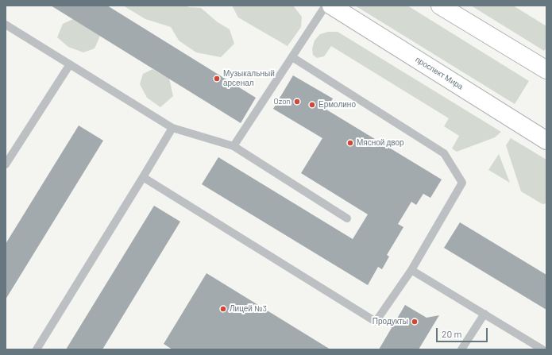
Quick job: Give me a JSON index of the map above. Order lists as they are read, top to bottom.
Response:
{
  "streets": {
    "main road": ["проспект Мира"]
  },
  "places": [
    "Музыкальный арсенал",
    "Ozon",
    "Ермолино",
    "Мясной двор",
    "Лицей №3",
    "Продукты"
  ],
  "scale_bar": "20 m"
}
